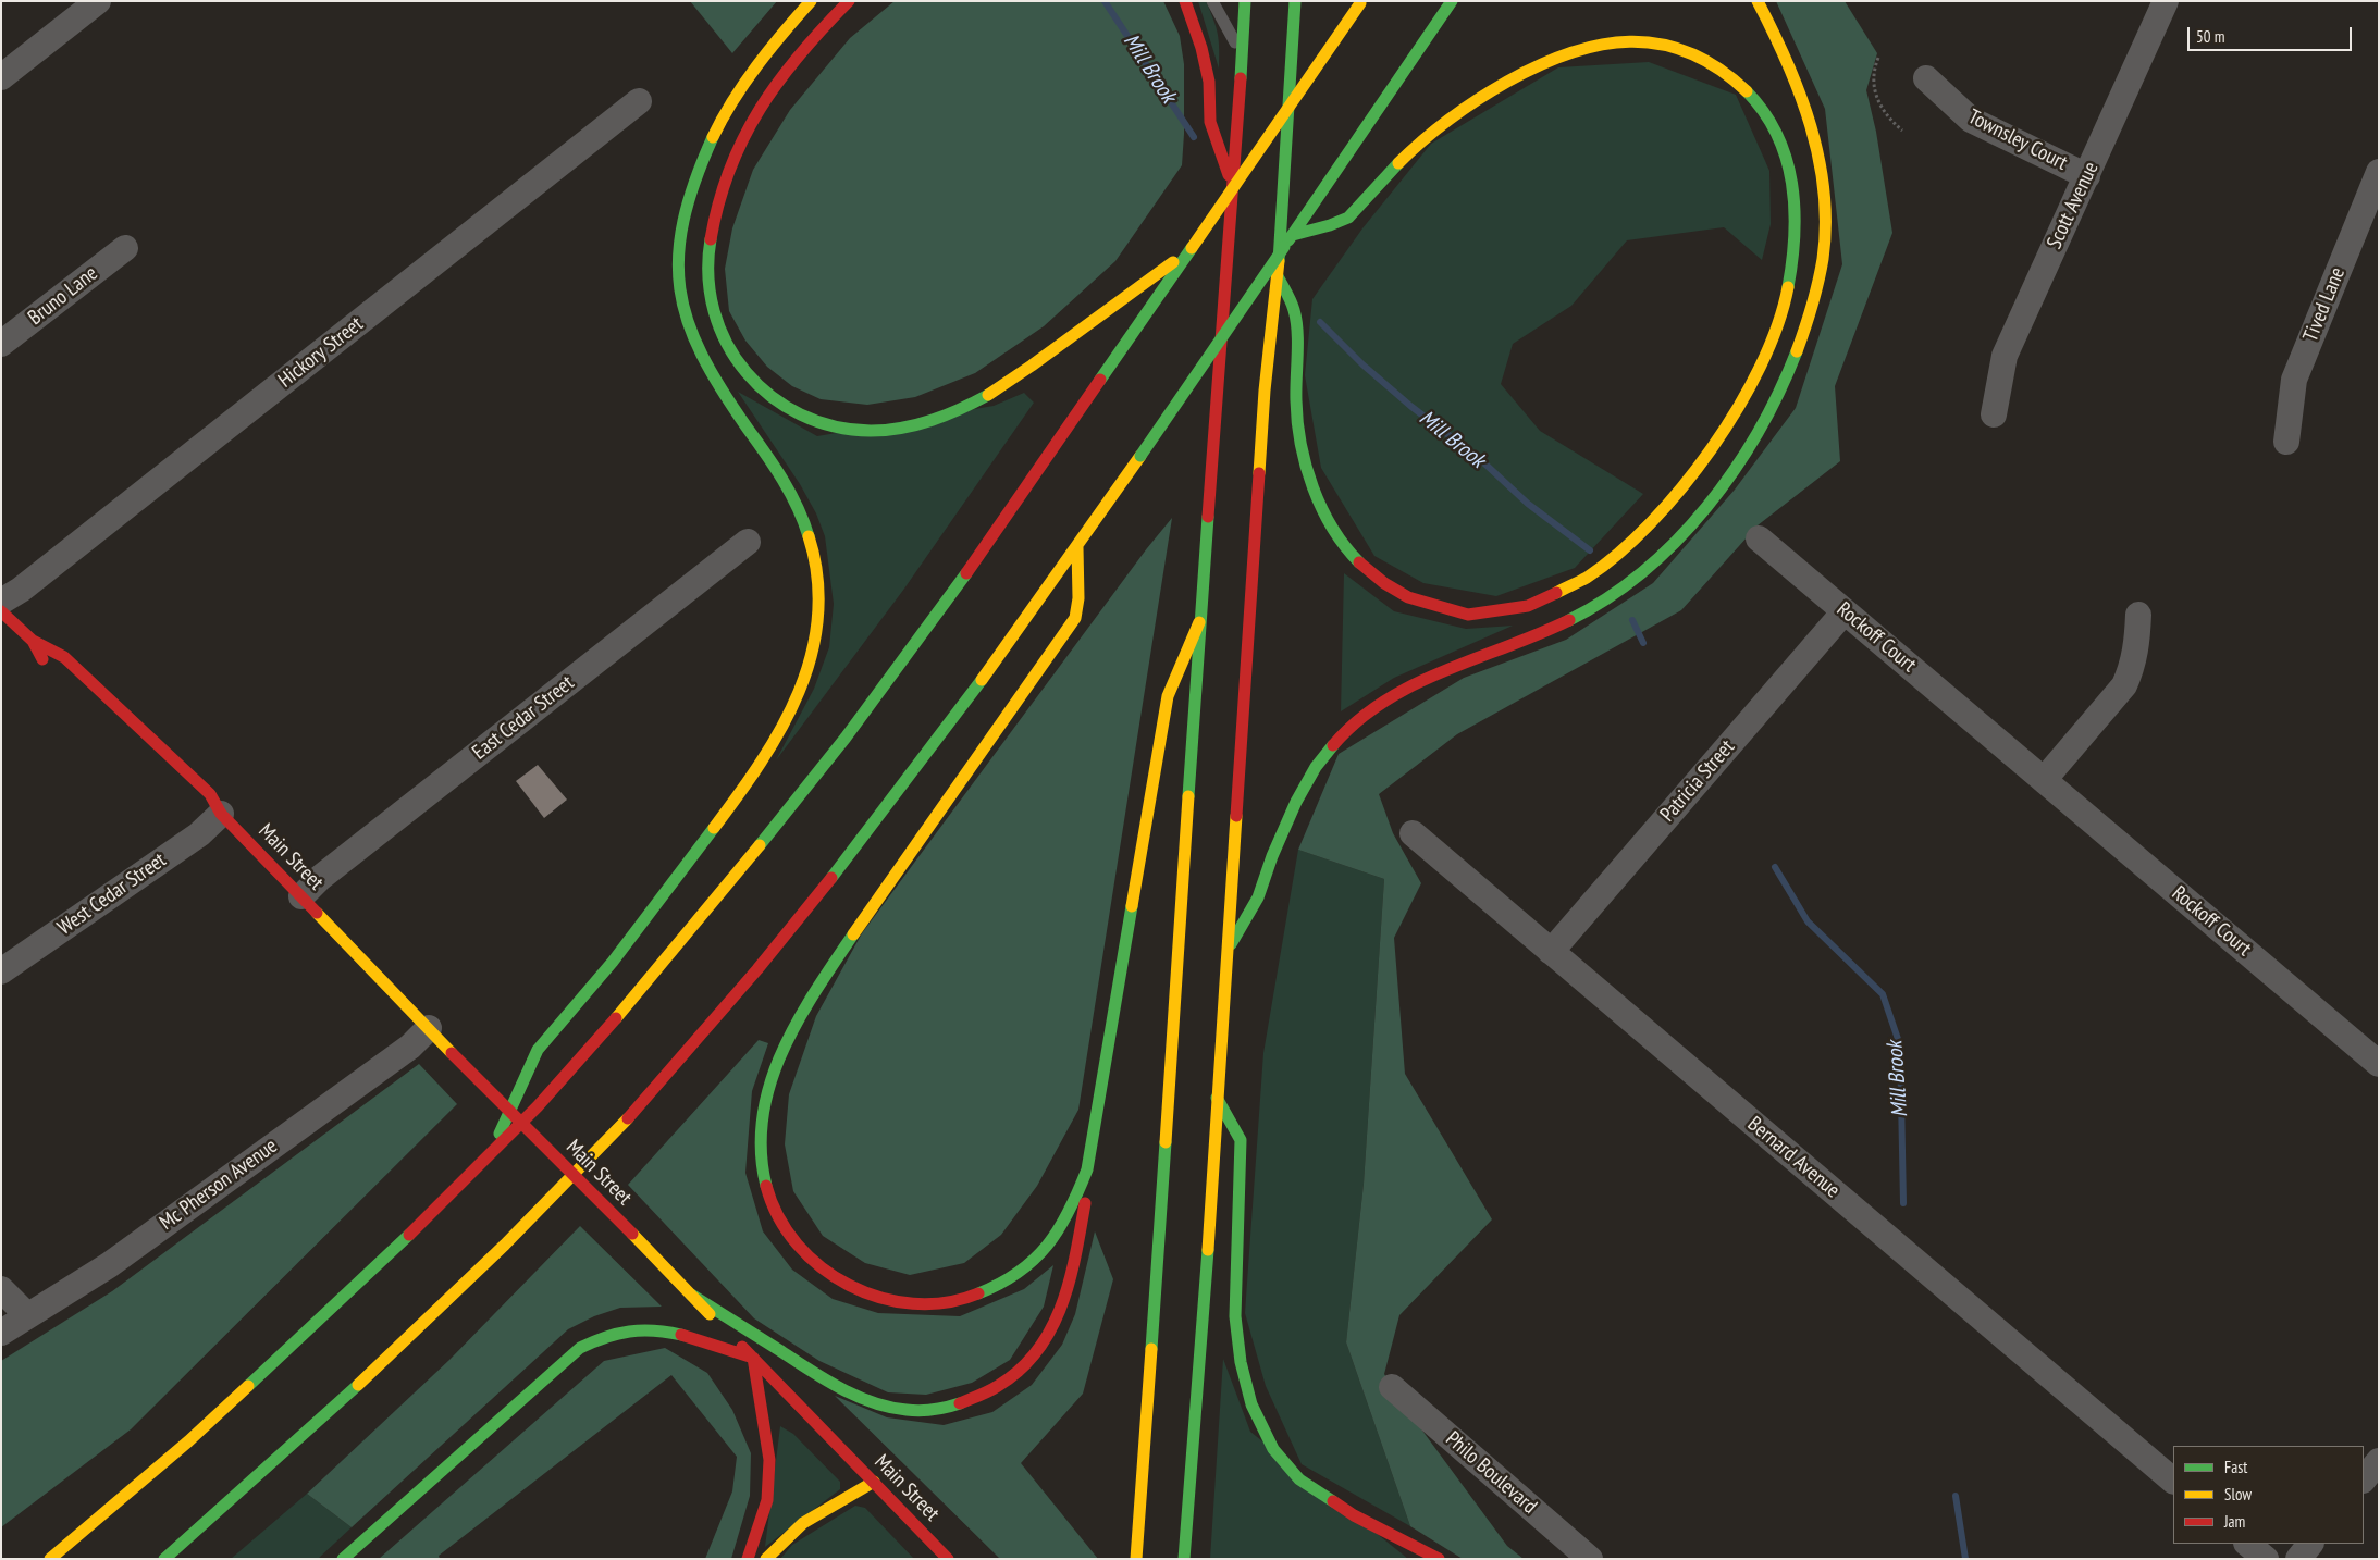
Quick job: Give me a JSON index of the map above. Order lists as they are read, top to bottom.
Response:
{
  "streets": {
    "main road": ["Main Street"],
    "street": [
      "Townsley Court",
      "Scott Avenue",
      "Bruno Lane",
      "Tived Lane",
      "Hickory Street",
      "Rockoff Court",
      "East Cedar Street",
      "Patricia Street",
      "West Cedar Street",
      "Bernard Avenue",
      "Mc Pherson Avenue",
      "Philo Boulevard"
    ]
  },
  "crossings": [
    ["Townsley Court", "Scott Avenue"],
    ["Rockoff Court", "Patricia Street"],
    ["East Cedar Street", "Main Street"],
    ["Patricia Street", "Bernard Avenue"],
    ["Main Street", "West Cedar Street"],
    ["Main Street", "Mc Pherson Avenue"]
  ],
  "water": ["Mill Brook"],
  "legend": ["Fast", "Slow", "Jam"],
  "scale_bar": "50 m"
}
